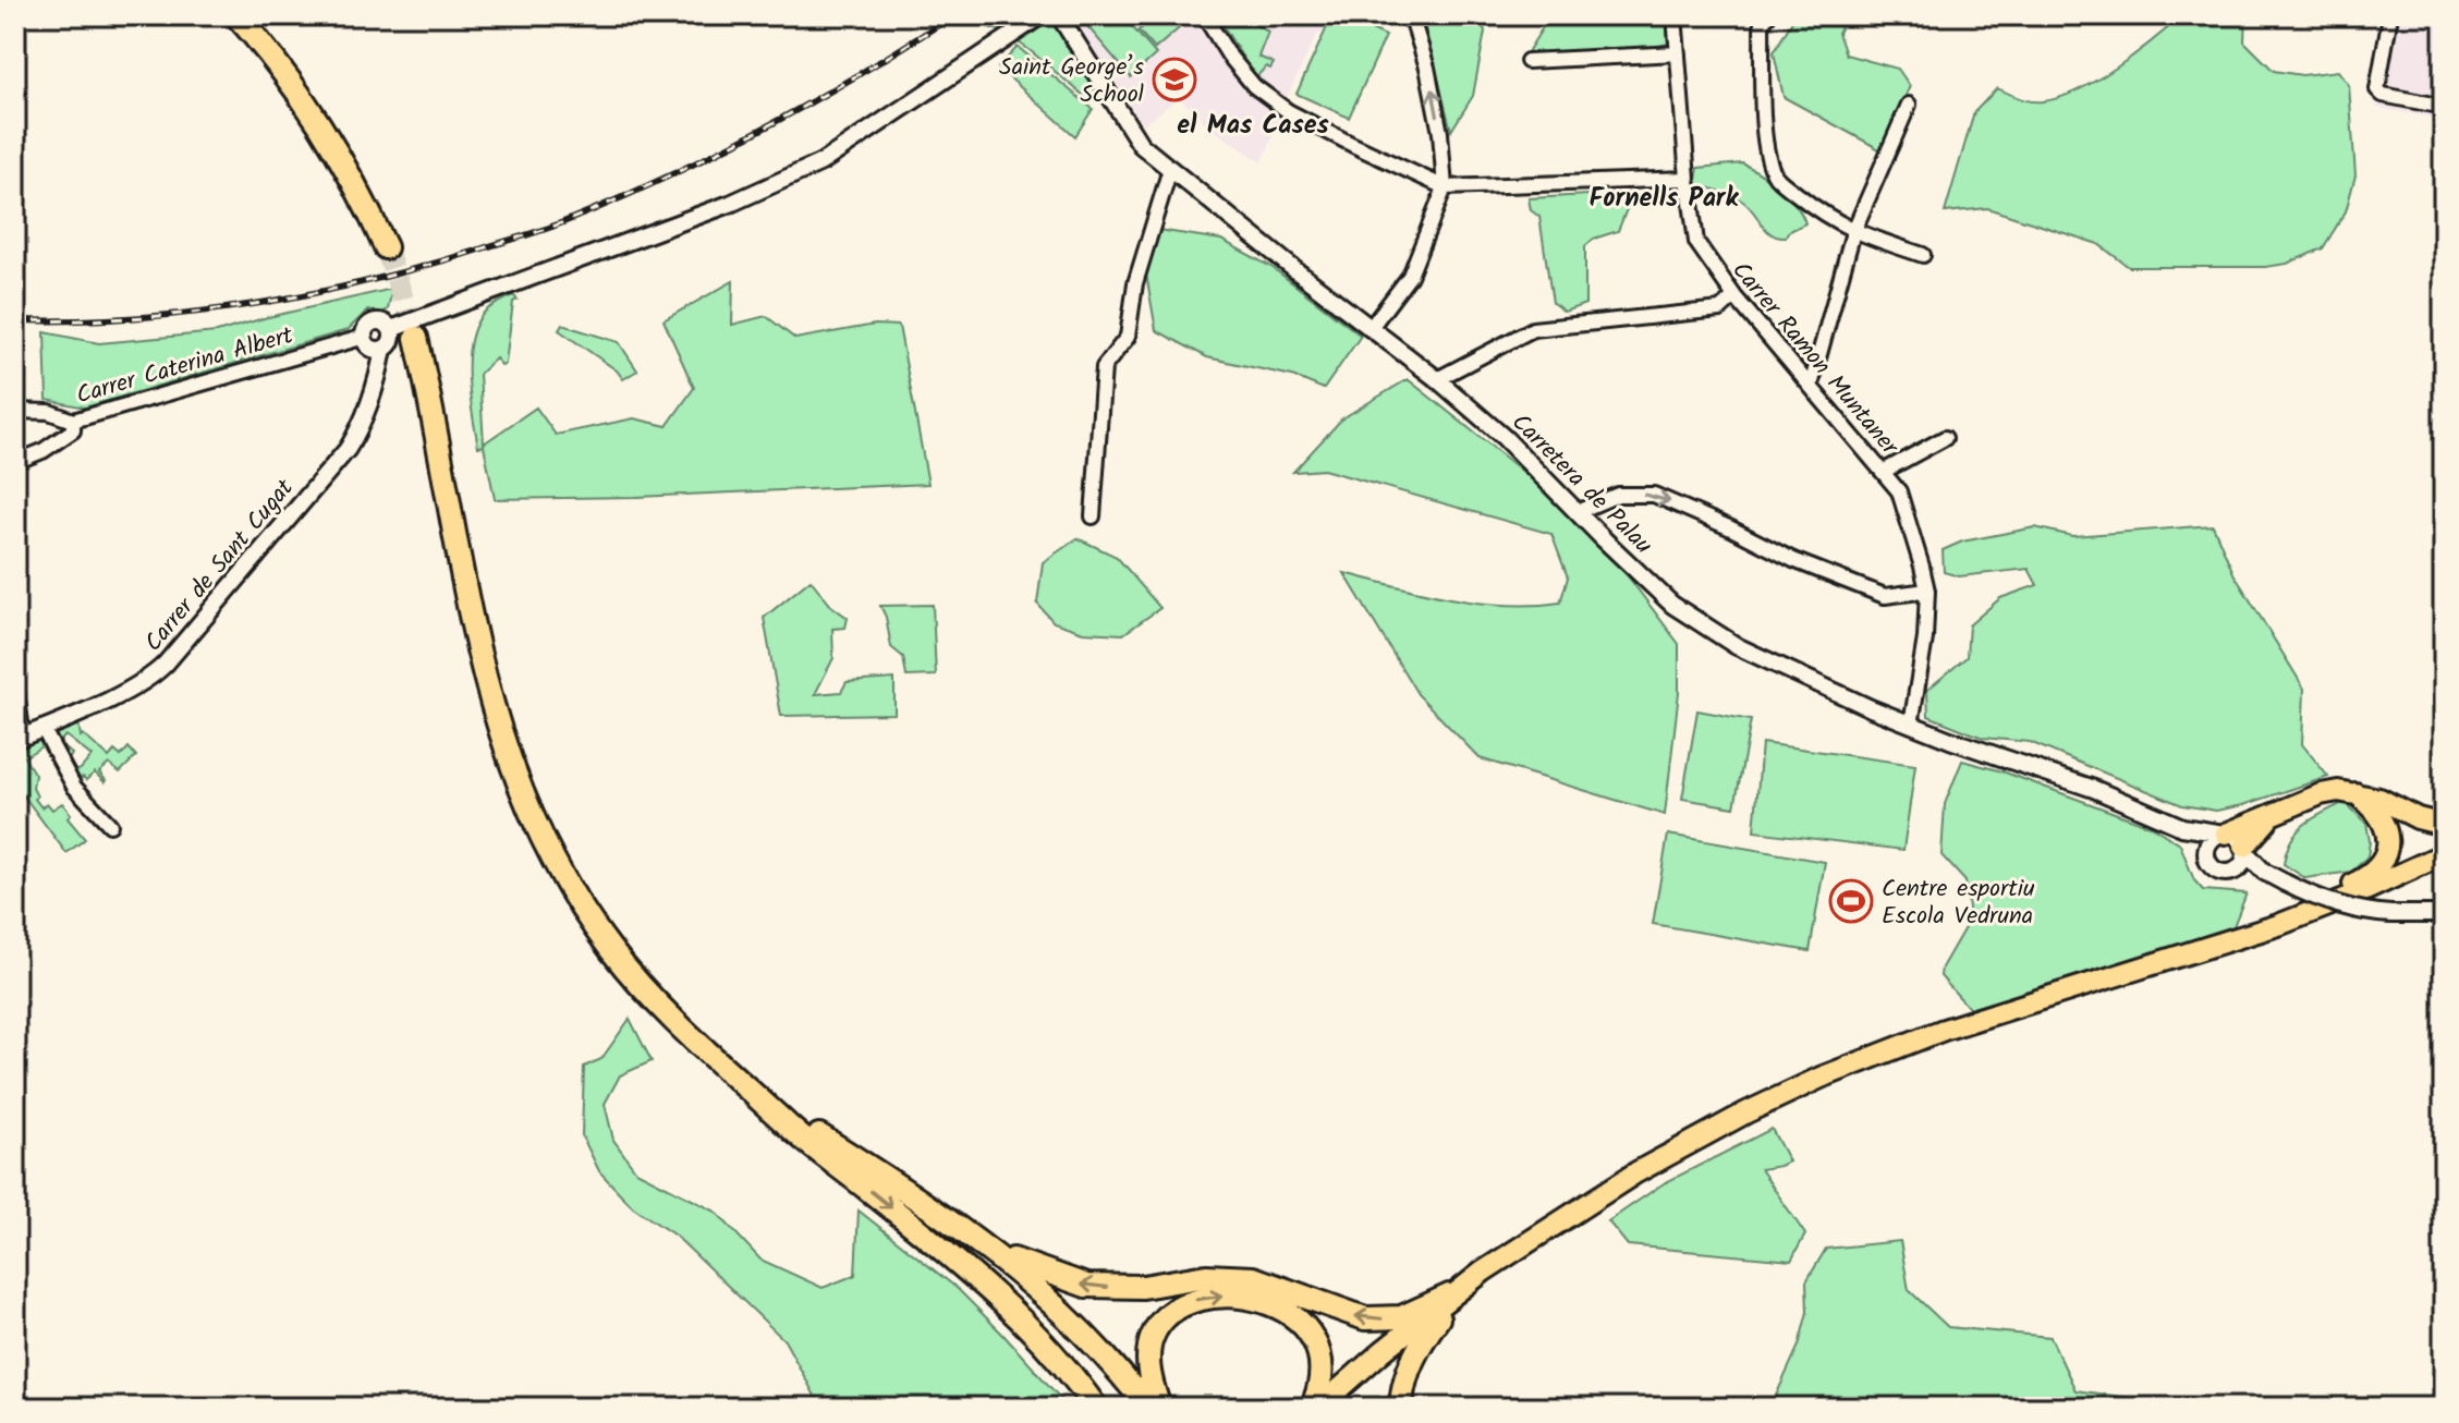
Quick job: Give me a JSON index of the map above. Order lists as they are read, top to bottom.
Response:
{
  "streets": {
    "street": [
      "Carrer Ramon Muntaner",
      "Carrer Caterina Albert",
      "Carretera de Palau",
      "Carrer de Sant Cugat"
    ]
  },
  "crossings": [
    ["Carrer Ramon Muntaner", "Carretera de Palau"],
    ["Carrer Caterina Albert", "Carrer de Sant Cugat"]
  ],
  "districts": ["el Mas Cases", "Fornells Park"],
  "places": {
    "school or university": ["Saint George’s School"],
    "sports": ["Centre esportiu Escola Vedruna"]
  }
}
